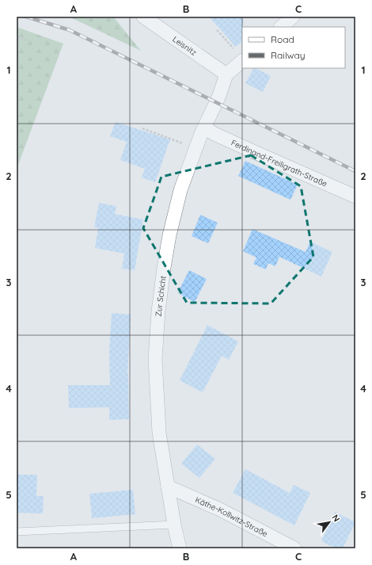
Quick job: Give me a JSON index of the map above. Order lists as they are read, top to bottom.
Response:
{
  "streets": {
    "street": [
      "Leisnitz",
      "Ferdinand-Freiligrath-Straße",
      "Zur Schicht",
      "Käthe-Kollwitz-Straße"
    ]
  },
  "crossings": [
    ["Leisnitz", "Zur Schicht"],
    ["Ferdinand-Freiligrath-Straße", "Zur Schicht"],
    ["Zur Schicht", "Käthe-Kollwitz-Straße"]
  ],
  "legend": ["Road", "Railway"],
  "north": "top right",
  "grid": {
    "columns": ["A", "B", "C"],
    "rows": [
      "1",
      "2",
      "3",
      "4",
      "5"
    ]
  }
}
